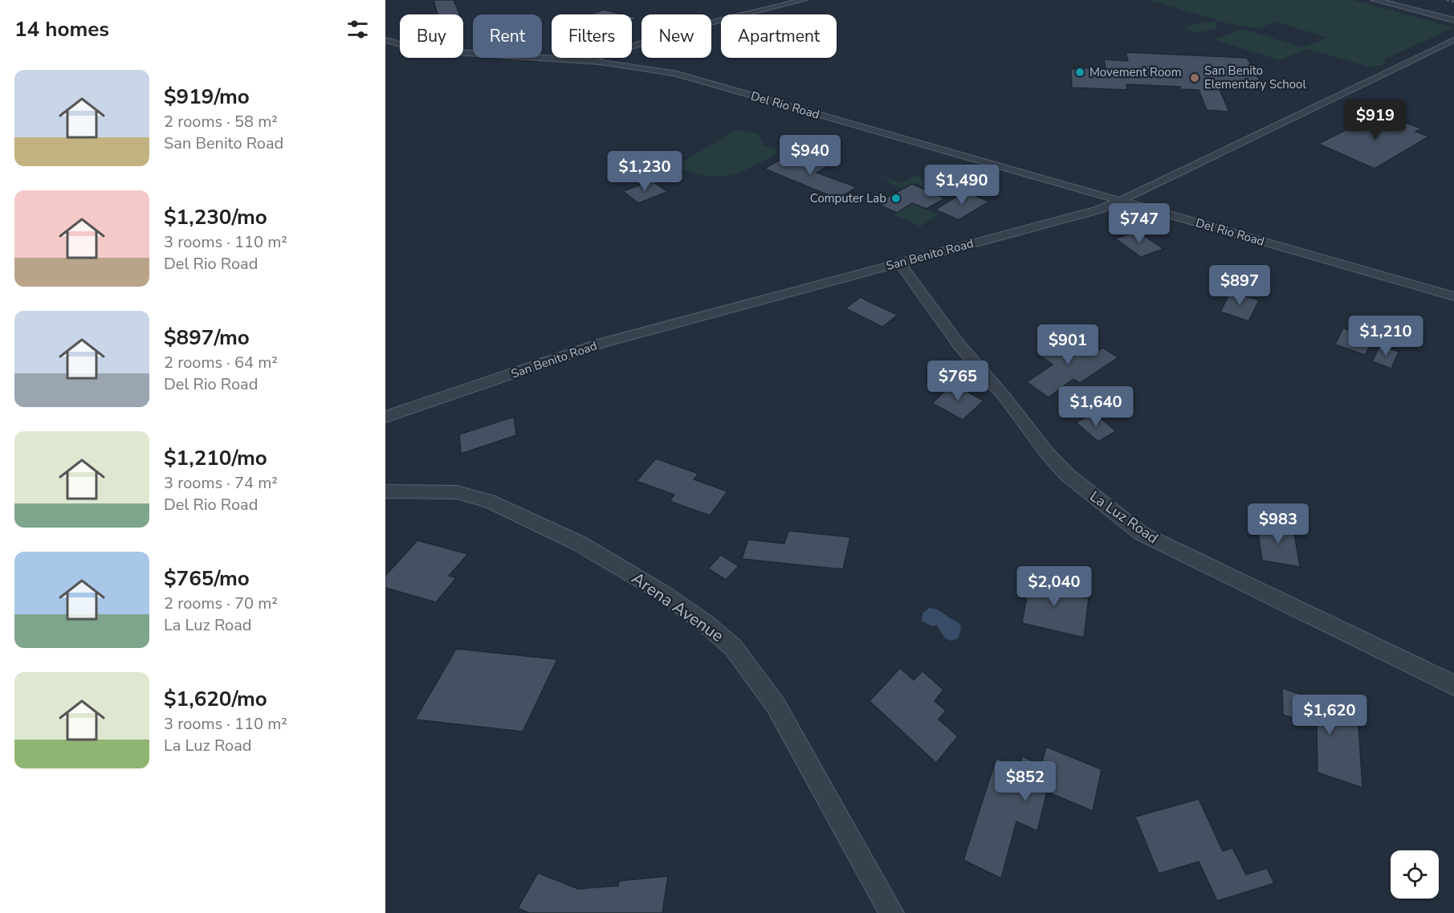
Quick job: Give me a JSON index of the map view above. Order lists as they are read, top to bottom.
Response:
{
  "streets": {
    "street": [
      "Del Rio Road",
      "San Benito Road",
      "La Luz Road",
      "Arena Avenue"
    ]
  },
  "crossings": [
    ["Del Rio Road", "San Benito Road"],
    ["San Benito Road", "La Luz Road"]
  ],
  "places": ["Movement Room", "San Benito Elementary School", "Computer Lab"],
  "page": {
    "heading": "14 homes",
    "chip": [
      "Buy",
      "Rent",
      "Filters",
      "New",
      "Apartment"
    ],
    "list": [
      {
        "name": "$919/mo",
        "note": "2 rooms · 58 m² · San Benito Road"
      },
      {
        "name": "$1,230/mo",
        "note": "3 rooms · 110 m² · Del Rio Road"
      },
      {
        "name": "$897/mo",
        "note": "2 rooms · 64 m² · Del Rio Road"
      },
      {
        "name": "$1,210/mo",
        "note": "3 rooms · 74 m² · Del Rio Road"
      },
      {
        "name": "$765/mo",
        "note": "2 rooms · 70 m² · La Luz Road"
      },
      {
        "name": "$1,620/mo",
        "note": "3 rooms · 110 m² · La Luz Road"
      }
    ],
    "price": [
      "$919",
      "$940",
      "$1,230",
      "$1,490",
      "$747",
      "$897",
      "$1,210",
      "$901",
      "$765",
      "$1,640",
      "$983",
      "$2,040",
      "$1,620",
      "$852"
    ]
  }
}
